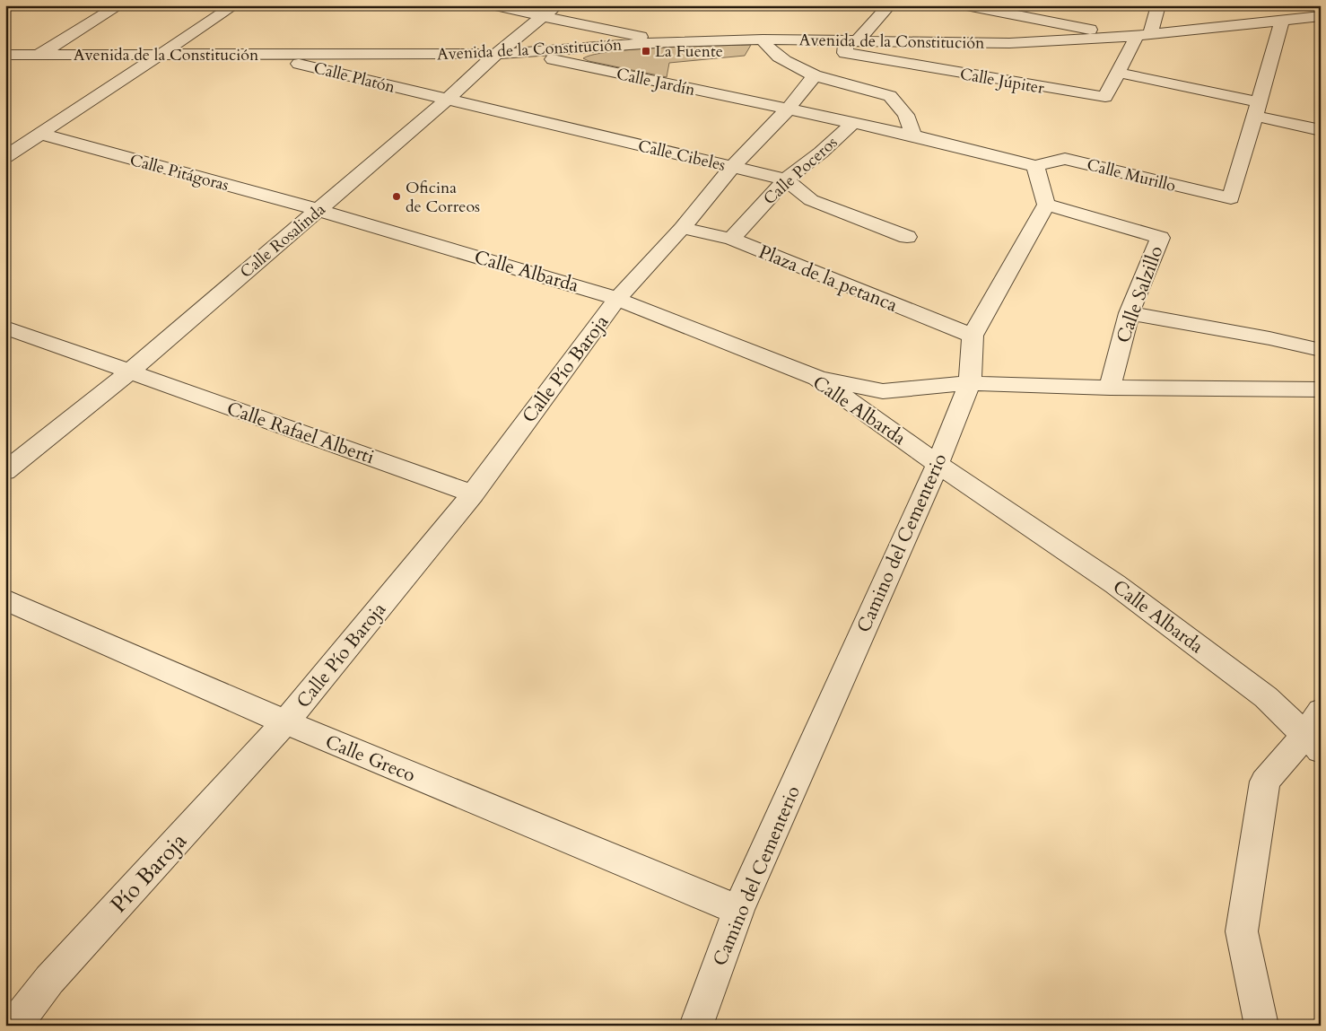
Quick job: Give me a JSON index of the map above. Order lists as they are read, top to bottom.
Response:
{
  "streets": {
    "street": [
      "Avenida de la Constitución",
      "Calle Platón",
      "Calle Júpiter",
      "Calle Jardín",
      "Calle Cibeles",
      "Calle Poceros",
      "Calle Pitágoras",
      "Calle Murillo",
      "Calle Rosalinda",
      "Calle Albarda",
      "Plaza de la petanca",
      "Calle Salzillo",
      "Calle Pío Baroja",
      "Calle Rafael Alberti",
      "Camino del Cementerio",
      "Calle Greco",
      "Pío Baroja"
    ]
  },
  "crossings": [
    ["Avenida de la Constitución", "Calle Platón"],
    ["Avenida de la Constitución", "Calle Júpiter"],
    ["Avenida de la Constitución", "Calle Jardín"],
    ["Avenida de la Constitución", "Calle Murillo"],
    ["Avenida de la Constitución", "Calle Rosalinda"],
    ["Calle Platón", "Calle Cibeles"],
    ["Calle Platón", "Calle Rosalinda"],
    ["Calle Jardín", "Calle Poceros"],
    ["Calle Jardín", "Calle Murillo"],
    ["Calle Jardín", "Calle Pío Baroja"],
    ["Calle Cibeles", "Calle Poceros"],
    ["Calle Cibeles", "Calle Rosalinda"],
    ["Calle Cibeles", "Calle Pío Baroja"],
    ["Calle Poceros", "Calle Murillo"],
    ["Calle Poceros", "Plaza de la petanca"],
    ["Calle Pitágoras", "Calle Rosalinda"],
    ["Calle Pitágoras", "Calle Albarda"],
    ["Calle Rosalinda", "Calle Albarda"],
    ["Calle Rosalinda", "Calle Rafael Alberti"],
    ["Calle Albarda", "Calle Pío Baroja"],
    ["Calle Albarda", "Camino del Cementerio"],
    ["Plaza de la petanca", "Calle Pío Baroja"],
    ["Calle Pío Baroja", "Calle Rafael Alberti"],
    ["Calle Pío Baroja", "Calle Greco"],
    ["Calle Pío Baroja", "Pío Baroja"],
    ["Camino del Cementerio", "Calle Greco"],
    ["Calle Greco", "Pío Baroja"]
  ],
  "places": {
    "transit": ["La Fuente"],
    "other": ["Oficina de Correos"]
  }
}
